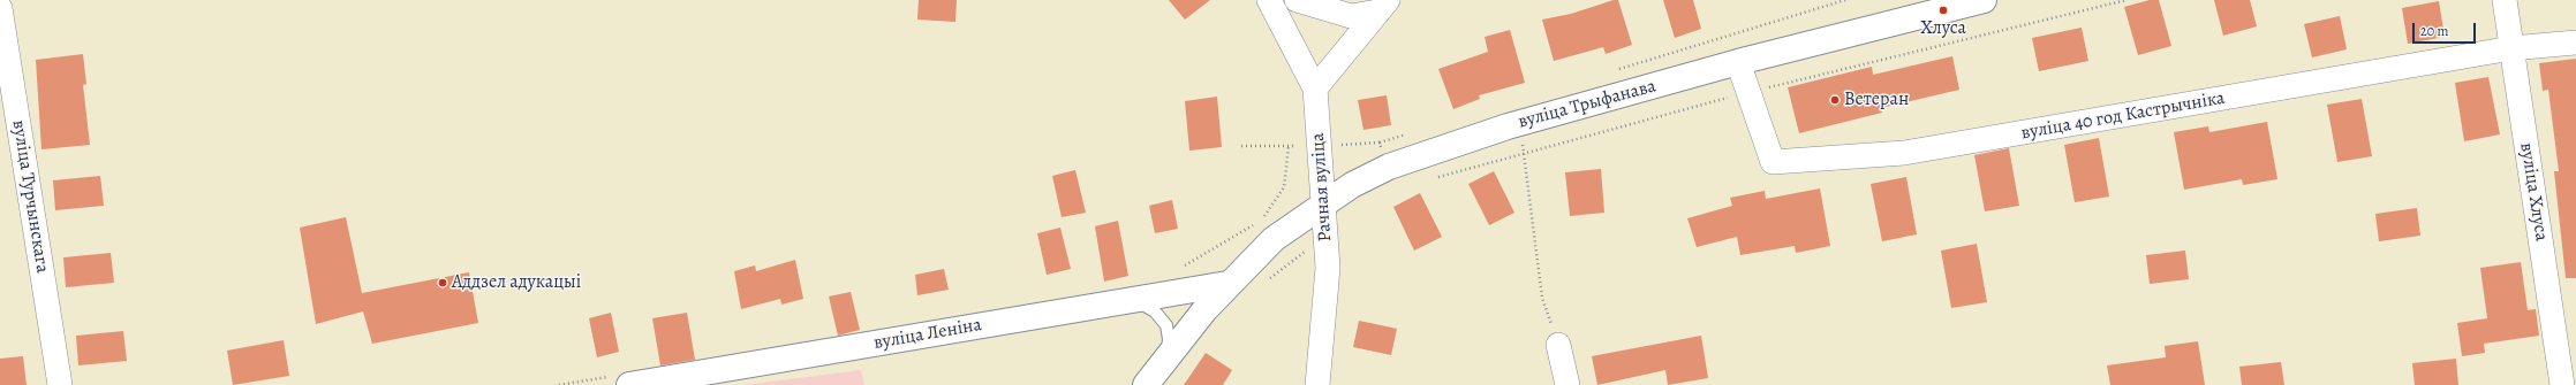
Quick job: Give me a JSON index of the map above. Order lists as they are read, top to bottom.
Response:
{
  "streets": {
    "street": [
      "вуліца Трыфанава",
      "вуліца 40 год Кастрычніка",
      "Рачная вуліца",
      "вуліца Хлуса",
      "вуліца Турчынскага",
      "вуліца Леніна"
    ]
  },
  "crossings": [
    ["вуліца Трыфанава", "вуліца 40 год Кастрычніка"],
    ["вуліца Трыфанава", "Рачная вуліца"],
    ["вуліца Трыфанава", "вуліца Леніна"],
    ["вуліца 40 год Кастрычніка", "вуліца Хлуса"]
  ],
  "places": ["Хлуса", "Ветеран", "Аддзел адукацыі"],
  "scale_bar": "20 m"
}
